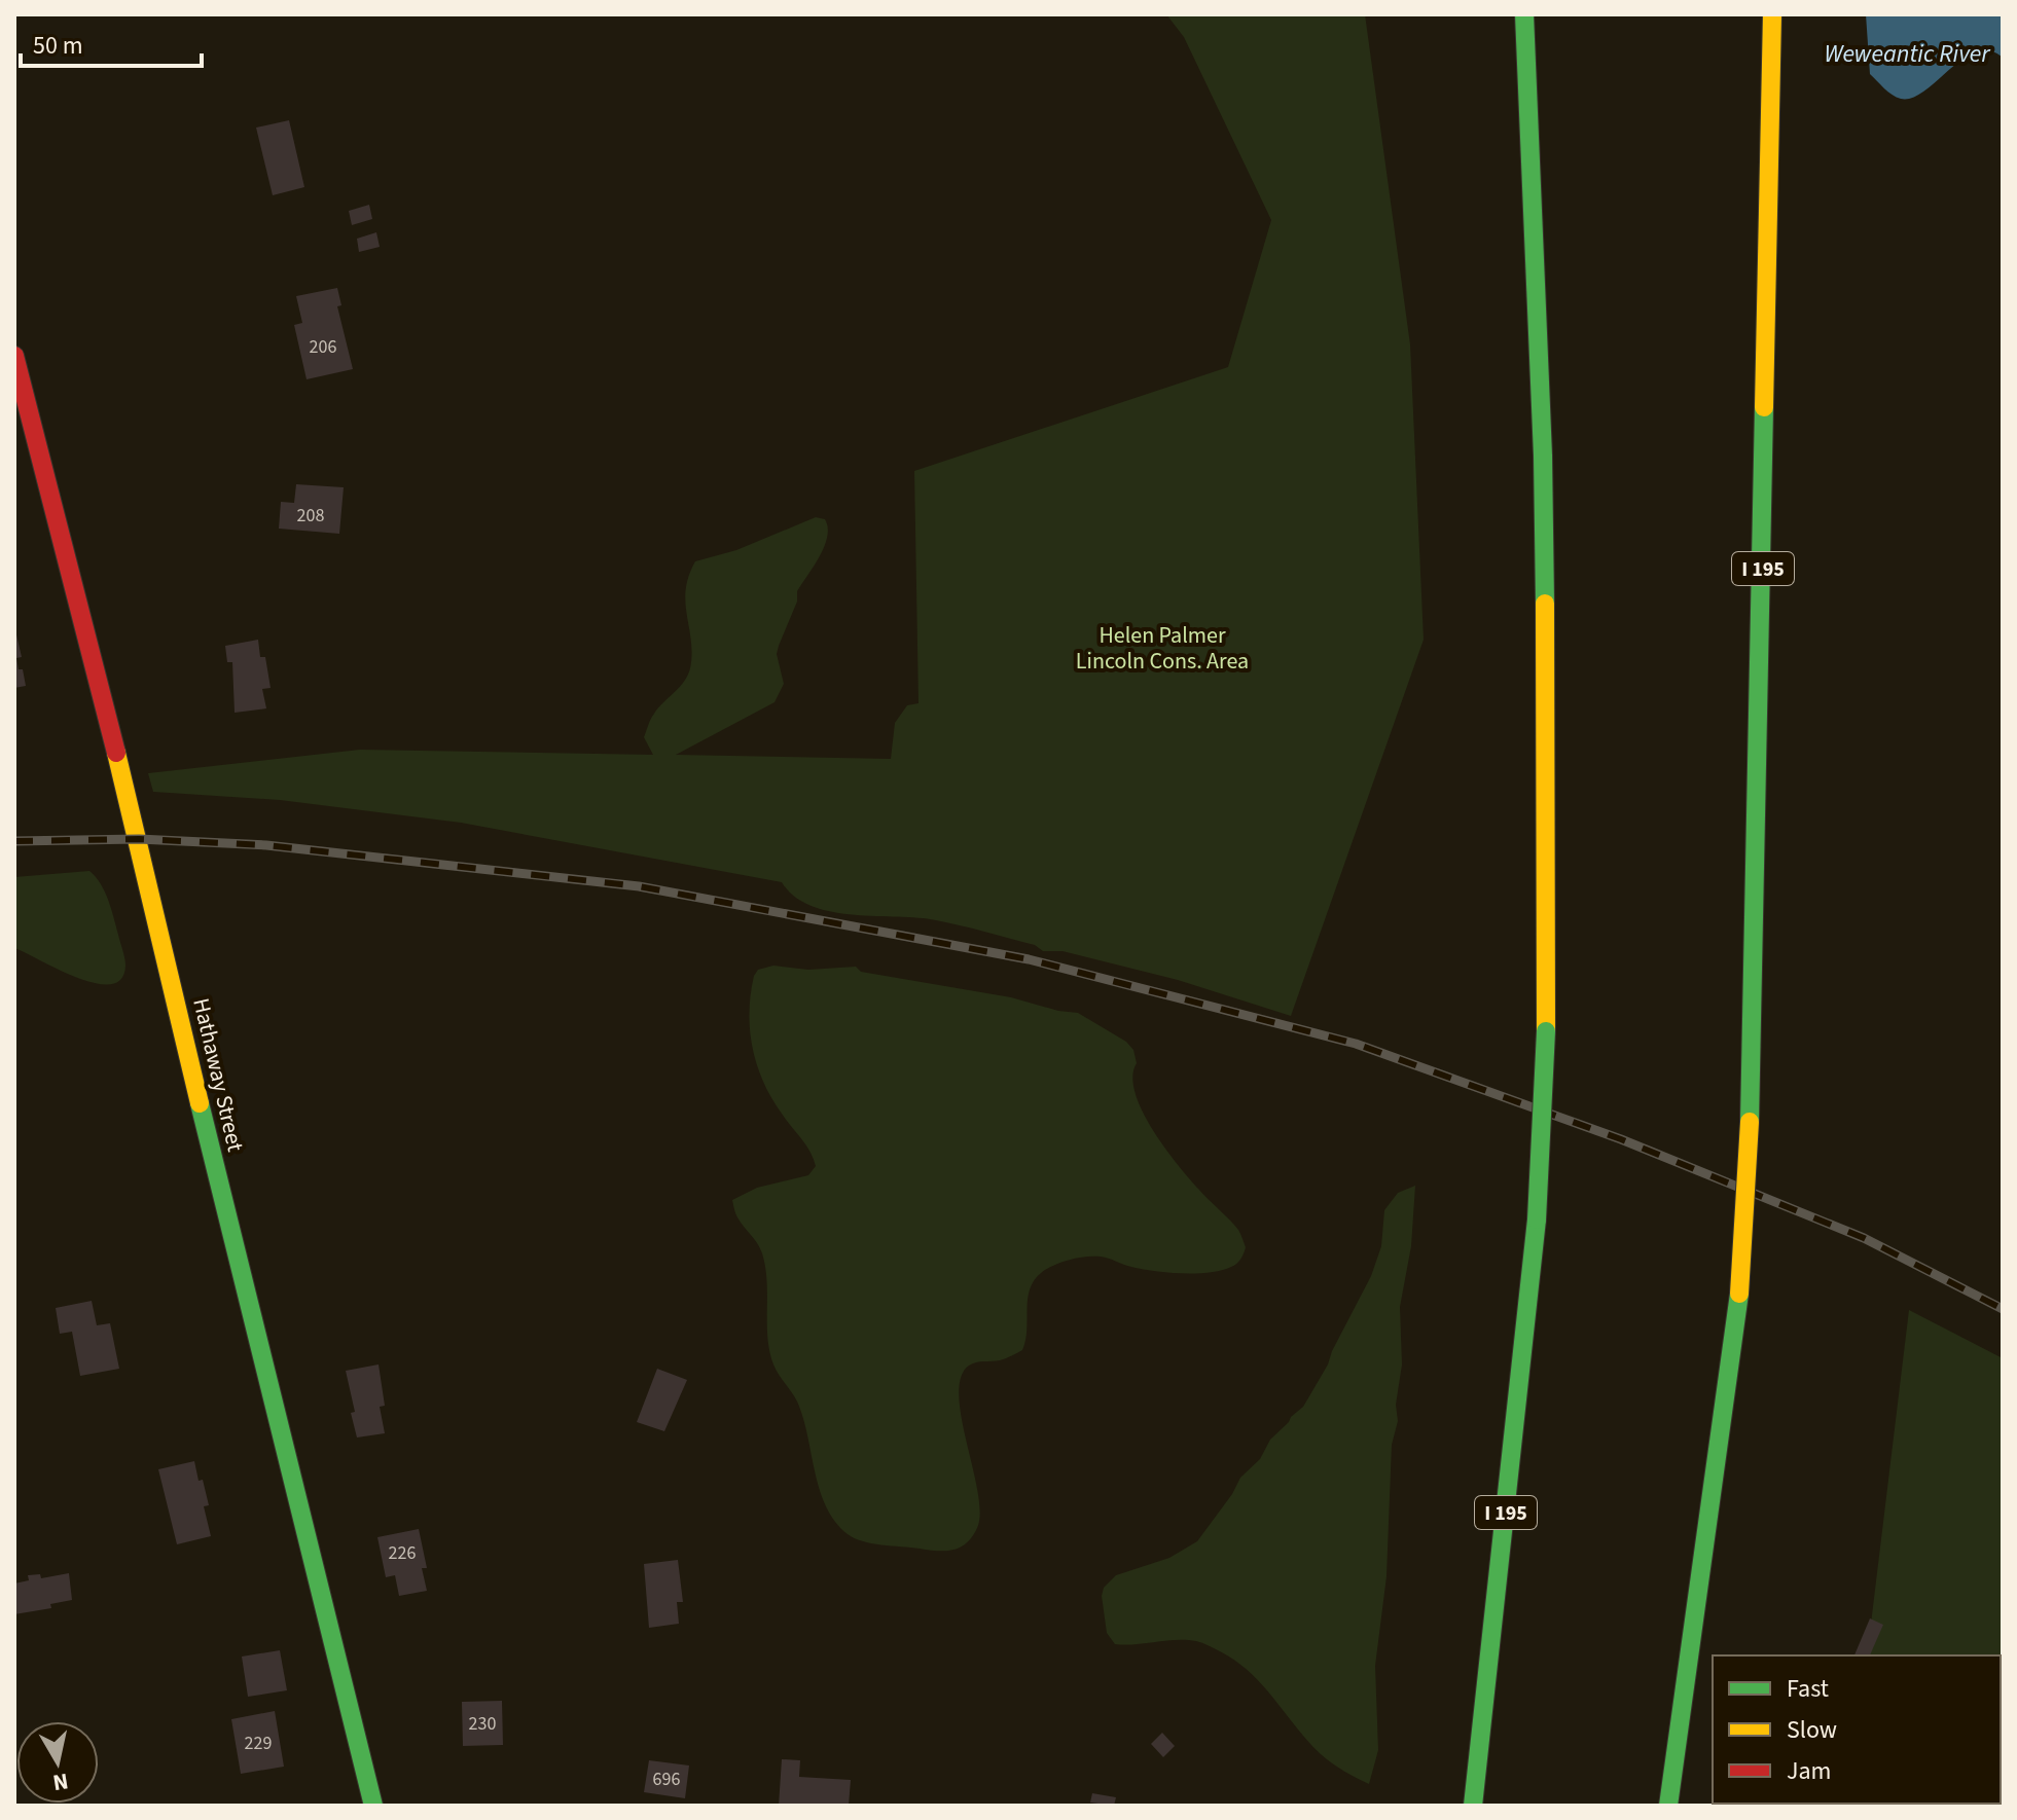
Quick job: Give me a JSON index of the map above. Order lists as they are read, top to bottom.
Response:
{
  "streets": {
    "main road": ["I 195", "Hathaway Street"]
  },
  "water": ["Weweantic River"],
  "parks": ["Helen Palmer Lincoln Cons. Area"],
  "house_numbers": [
    "206",
    "208",
    "226",
    "230",
    "229",
    "696"
  ],
  "legend": ["Fast", "Slow", "Jam"],
  "scale_bar": "50 m",
  "north": "bottom"
}
